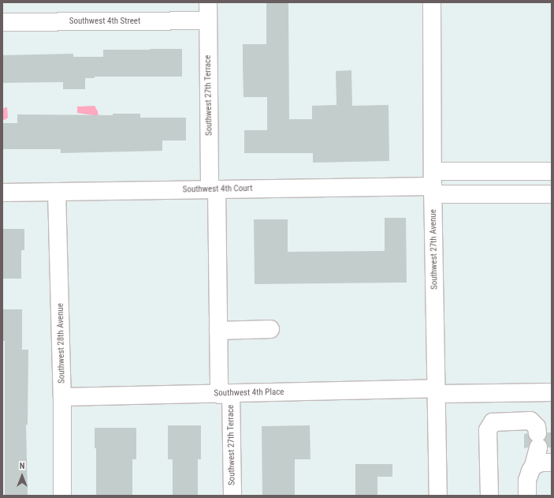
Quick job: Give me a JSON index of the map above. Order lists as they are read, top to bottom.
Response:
{
  "streets": {
    "street": [
      "Southwest 4th Street",
      "Southwest 27th Terrace",
      "Southwest 4th Court",
      "Southwest 27th Avenue",
      "Southwest 28th Avenue",
      "Southwest 4th Place"
    ]
  },
  "crossings": [
    ["Southwest 4th Street", "Southwest 27th Terrace"],
    ["Southwest 27th Terrace", "Southwest 4th Court"],
    ["Southwest 27th Terrace", "Southwest 4th Place"],
    ["Southwest 4th Court", "Southwest 27th Avenue"],
    ["Southwest 4th Court", "Southwest 28th Avenue"],
    ["Southwest 27th Avenue", "Southwest 4th Place"],
    ["Southwest 28th Avenue", "Southwest 4th Place"]
  ],
  "north": "top"
}
